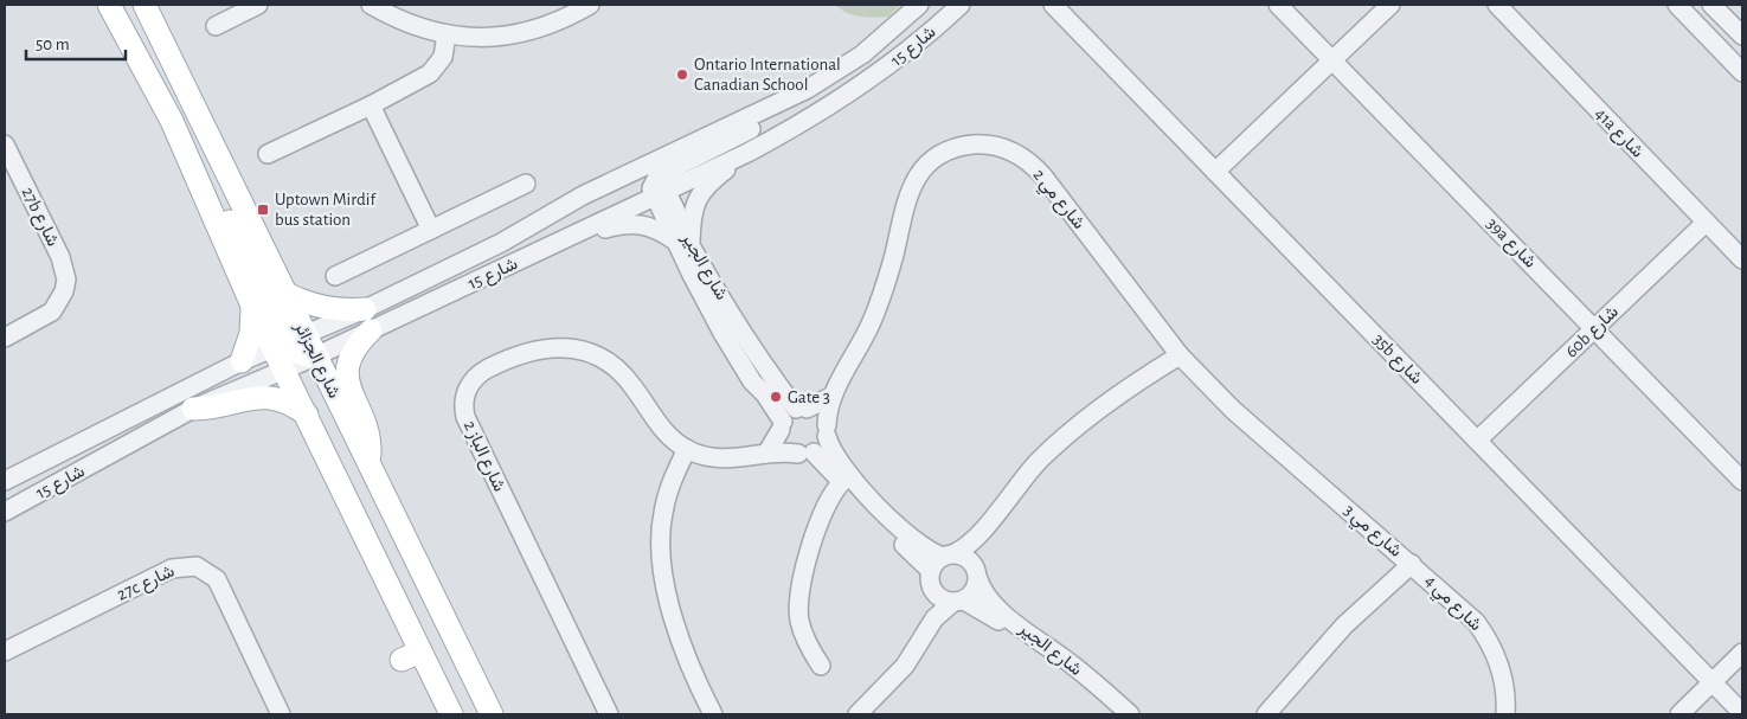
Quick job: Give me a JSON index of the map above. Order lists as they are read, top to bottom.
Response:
{
  "streets": {
    "main road": ["شارع الجزائر"],
    "street": [
      "شارع 15",
      "41a شارع",
      "شارع مي 2",
      "27b شارع",
      "39a شارع",
      "شارع الجير",
      "60b شارع",
      "35b شارع",
      "شارع الباز 2",
      "شارع مي 3",
      "27c شارع",
      "شارع مي 4"
    ]
  },
  "crossings": [
    ["شارع 15", "شارع الجير"],
    ["شارع 15", "شارع الجزائر"],
    ["41a شارع", "60b شارع"],
    ["شارع مي 2", "شارع الجير"],
    ["شارع مي 2", "شارع الباز 2"],
    ["شارع مي 2", "شارع مي 3"],
    ["39a شارع", "60b شارع"],
    ["شارع الجير", "شارع الباز 2"],
    ["60b شارع", "35b شارع"],
    ["شارع مي 3", "شارع مي 4"]
  ],
  "places": {
    "other": ["Ontario International Canadian School", "Gate 3"],
    "transit": ["Uptown Mirdif bus station"]
  },
  "scale_bar": "50 m"
}
